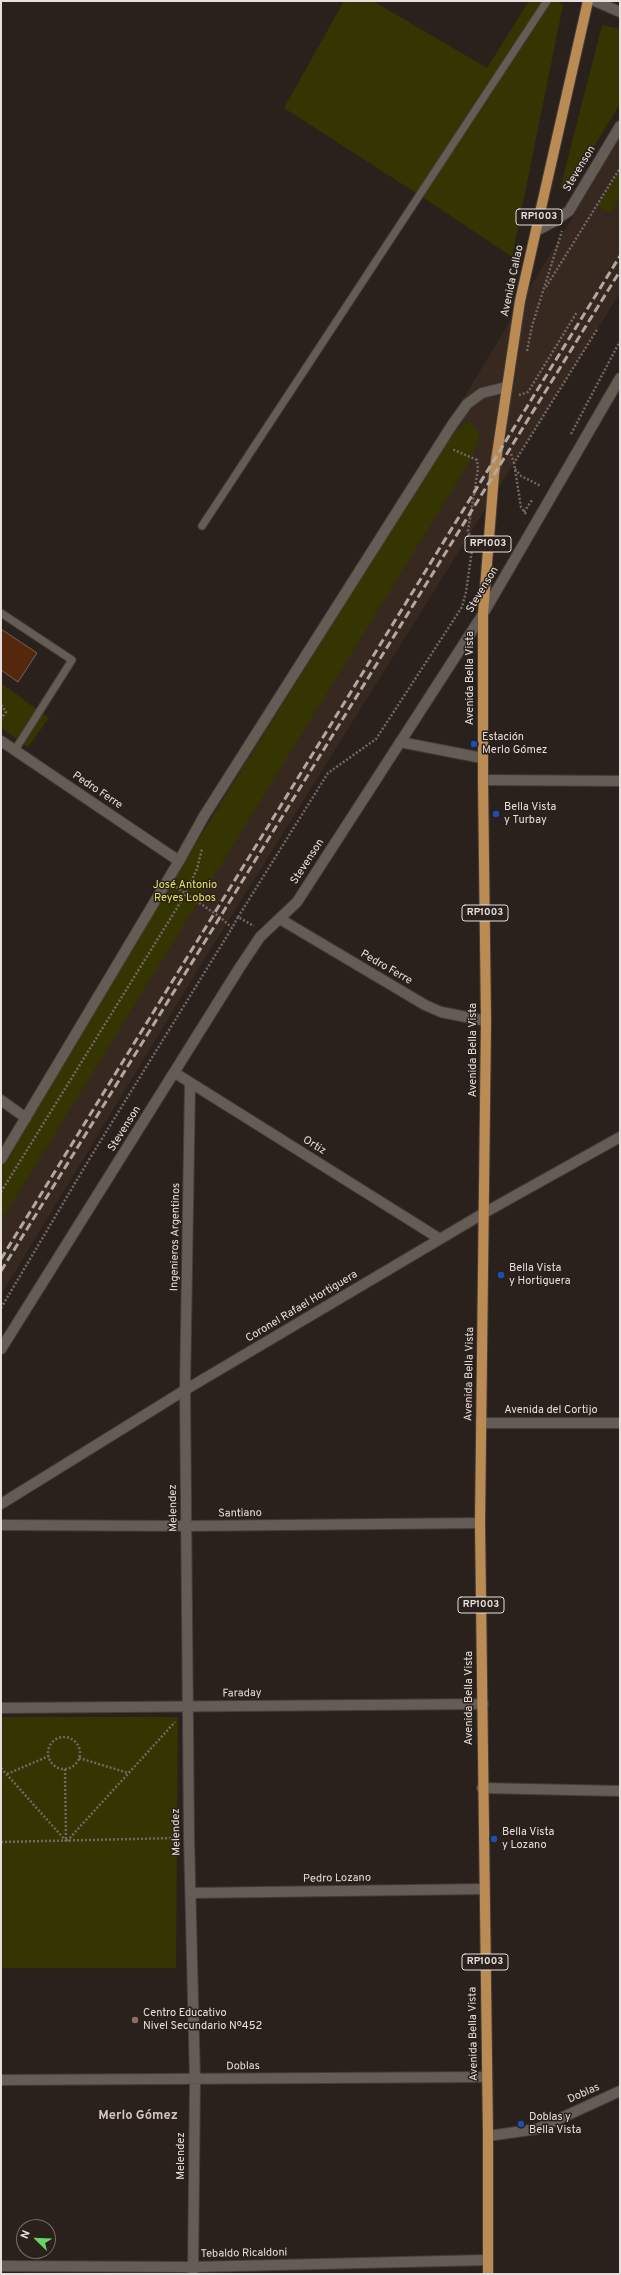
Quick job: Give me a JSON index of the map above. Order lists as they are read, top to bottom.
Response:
{
  "streets": {
    "main road": ["RP1003", "Avenida Callao", "Avenida Bella Vista"],
    "street": [
      "Stevenson",
      "Pedro Ferre",
      "Ortiz",
      "Ingenieros Argentinos",
      "Coronel Rafael Hortiguera",
      "Avenida del Cortijo",
      "Melendez",
      "Santiano",
      "Faraday",
      "Pedro Lozano",
      "Doblas",
      "Tebaldo Ricaldoni"
    ]
  },
  "crossings": [
    ["Stevenson", "Avenida Callao"],
    ["Stevenson", "Avenida Bella Vista"],
    ["Stevenson", "Pedro Ferre"],
    ["Stevenson", "Ortiz"],
    ["Avenida Callao", "Avenida Bella Vista"],
    ["Avenida Bella Vista", "Pedro Ferre"],
    ["Avenida Bella Vista", "Coronel Rafael Hortiguera"],
    ["Avenida Bella Vista", "Avenida del Cortijo"],
    ["Avenida Bella Vista", "Santiano"],
    ["Avenida Bella Vista", "Faraday"],
    ["Avenida Bella Vista", "Pedro Lozano"],
    ["Avenida Bella Vista", "Doblas"],
    ["Avenida Bella Vista", "Tebaldo Ricaldoni"],
    ["Ortiz", "Ingenieros Argentinos"],
    ["Ortiz", "Coronel Rafael Hortiguera"],
    ["Ingenieros Argentinos", "Coronel Rafael Hortiguera"],
    ["Ingenieros Argentinos", "Melendez"],
    ["Coronel Rafael Hortiguera", "Melendez"],
    ["Melendez", "Santiano"],
    ["Melendez", "Faraday"],
    ["Melendez", "Pedro Lozano"],
    ["Melendez", "Doblas"],
    ["Melendez", "Tebaldo Ricaldoni"]
  ],
  "districts": ["Merlo Gómez"],
  "parks": ["José Antonio Reyes Lobos"],
  "places": [
    "Estación Merlo Gómez",
    "Bella Vista y Turbay",
    "Bella Vista y Hortiguera",
    "Bella Vista y Lozano",
    "Centro Educativo Nivel Secundario Nº452",
    "Doblas y Bella Vista"
  ],
  "north": "top left"
}
